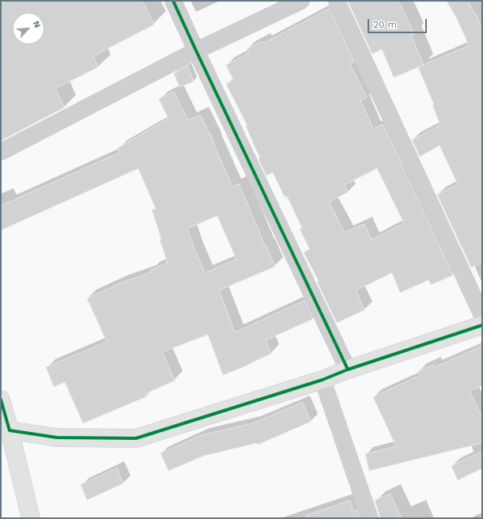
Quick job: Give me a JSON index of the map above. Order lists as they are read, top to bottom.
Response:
{
  "scale_bar": "20 m",
  "north": "top right"
}
